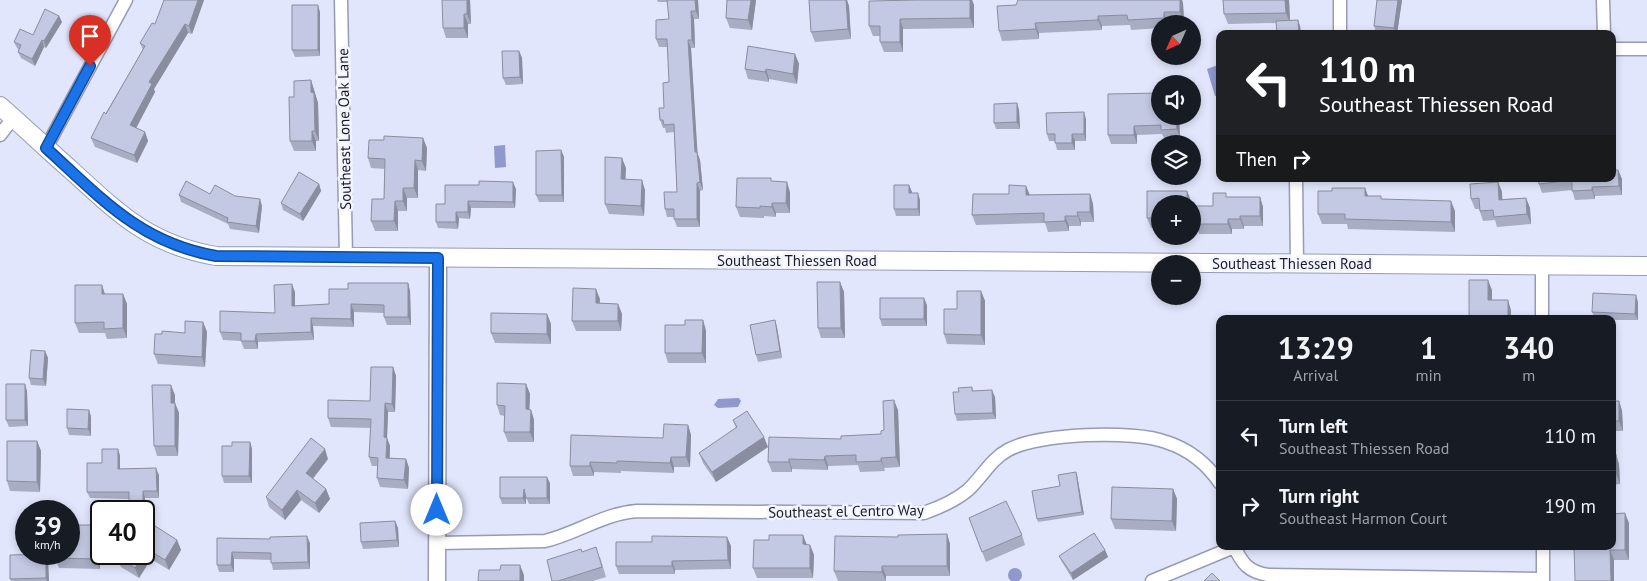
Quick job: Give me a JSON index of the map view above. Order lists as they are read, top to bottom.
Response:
{
  "streets": {
    "main road": ["Southeast Thiessen Road"],
    "street": ["Southeast Lone Oak Lane", "Southeast el Centro Way"]
  },
  "crossings": [
    ["Southeast Lone Oak Lane", "Southeast Thiessen Road"]
  ],
  "north": "bottom left",
  "page": {
    "map_buttons": ["+", "−"],
    "turn": ["110 m", "Southeast Thiessen Road"],
    "then": "Then",
    "eta": [
      "13:29",
      "Arrival",
      "1",
      "min",
      "340",
      "m"
    ],
    "list": [
      {
        "name": "Turn left",
        "note": "Southeast Thiessen Road",
        "value": "110 m"
      },
      {
        "name": "Turn right",
        "note": "Southeast Harmon Court",
        "value": "190 m"
      }
    ],
    "speed": "39 km/h",
    "limit": "40"
  }
}
